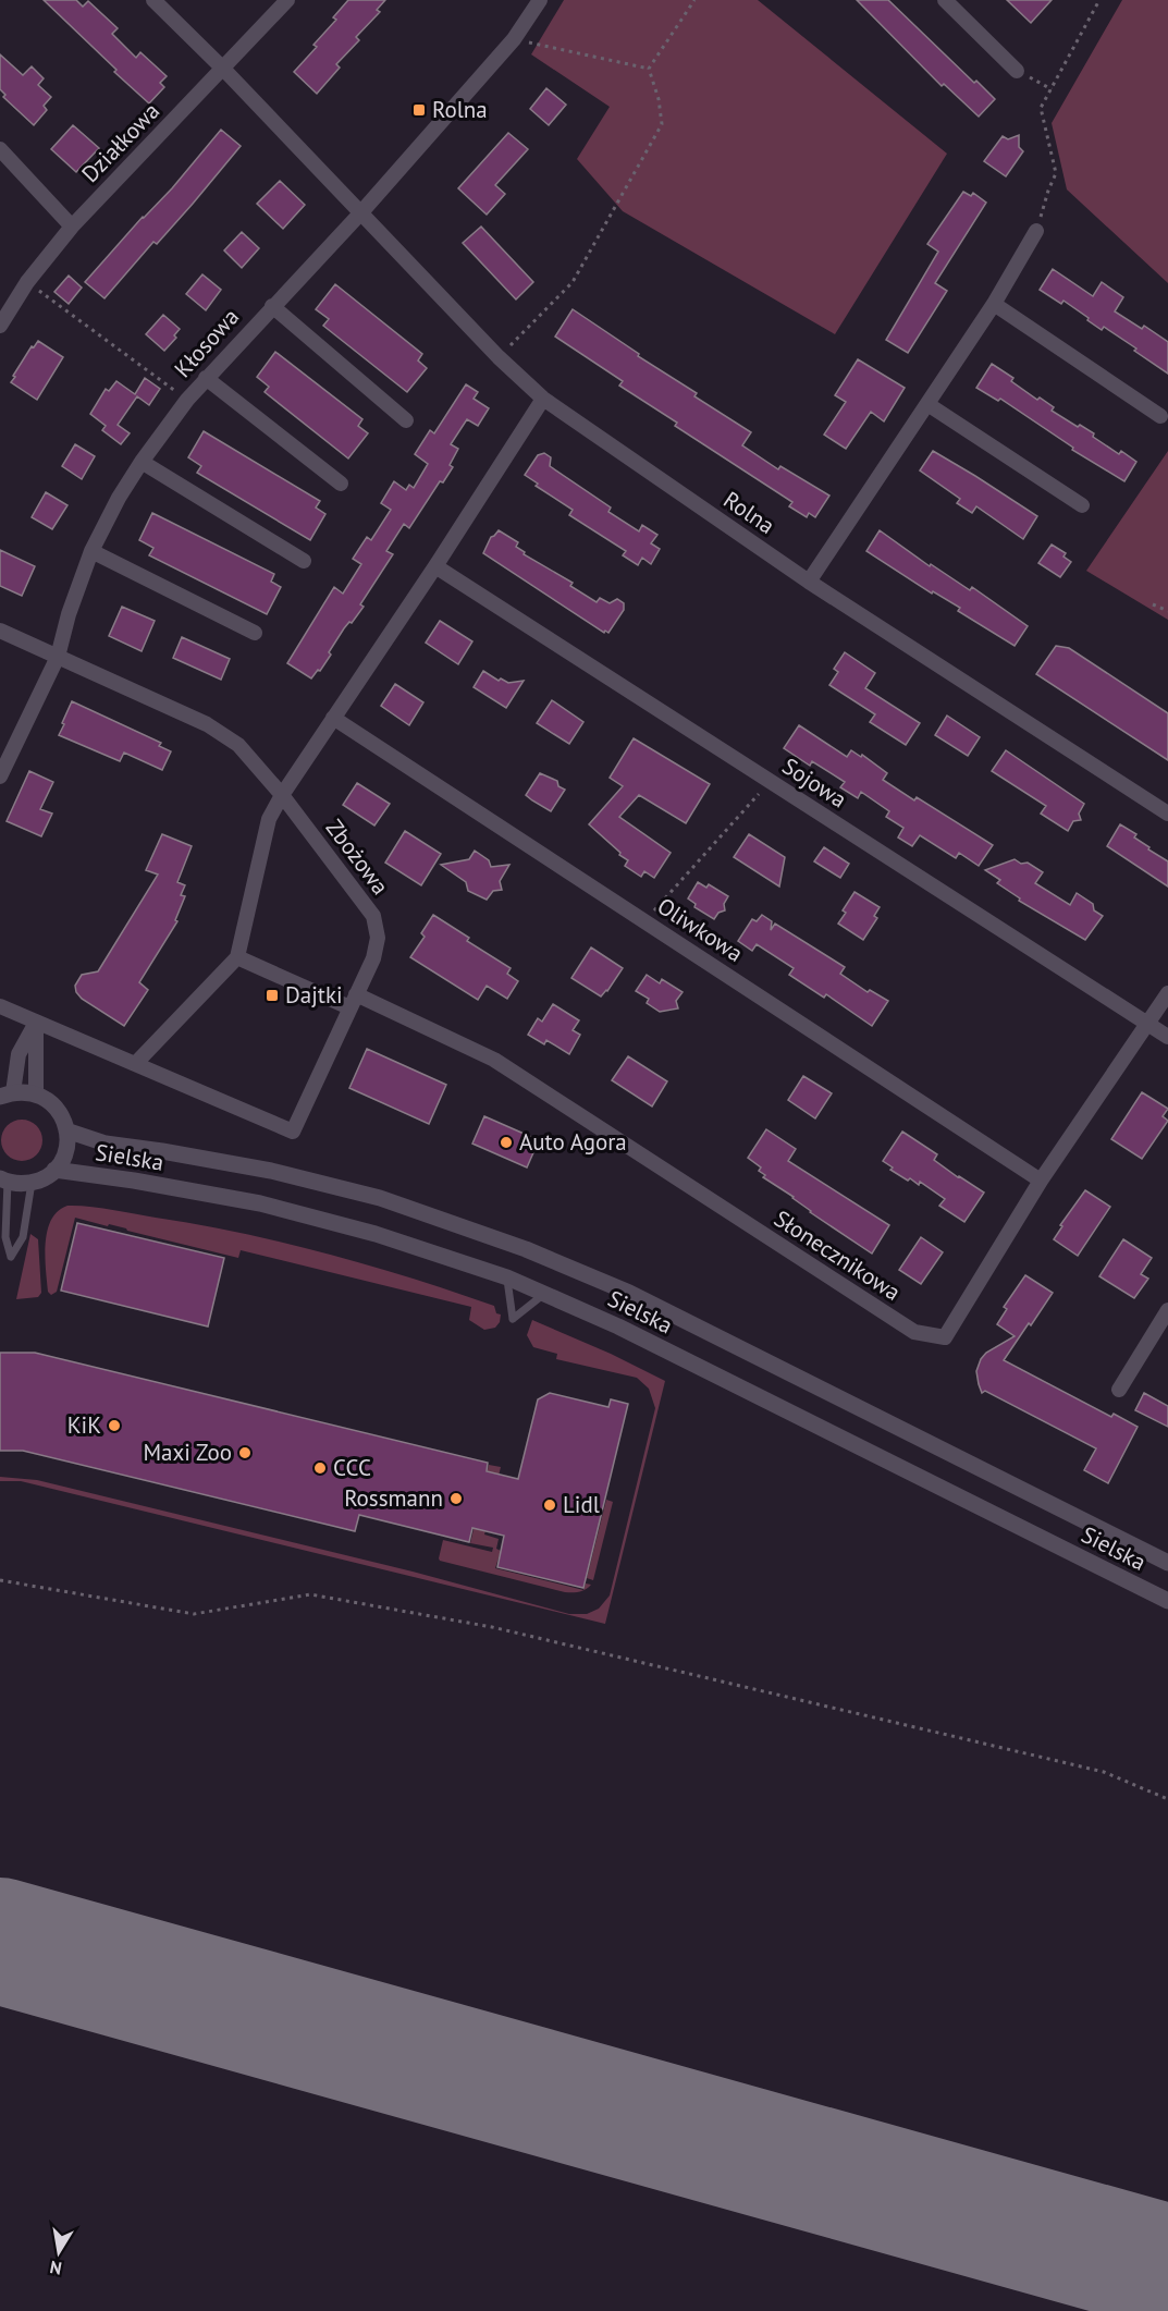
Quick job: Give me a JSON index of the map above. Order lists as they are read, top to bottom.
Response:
{
  "streets": {
    "main road": ["Sielska"],
    "street": [
      "Działkowa",
      "Kłosowa",
      "Rolna",
      "Sojowa",
      "Zbożowa",
      "Oliwkowa",
      "Słonecznikowa"
    ]
  },
  "crossings": [
    ["Działkowa", "Rolna"],
    ["Kłosowa", "Rolna"],
    ["Kłosowa", "Zbożowa"],
    ["Sojowa", "Słonecznikowa"],
    ["Zbożowa", "Słonecznikowa"],
    ["Oliwkowa", "Słonecznikowa"]
  ],
  "places": {
    "transit": ["Rolna", "Dajtki"],
    "other": [
      "Auto Agora",
      "KiK",
      "Maxi Zoo",
      "CCC",
      "Rossmann",
      "Lidl"
    ]
  },
  "north": "bottom"
}
